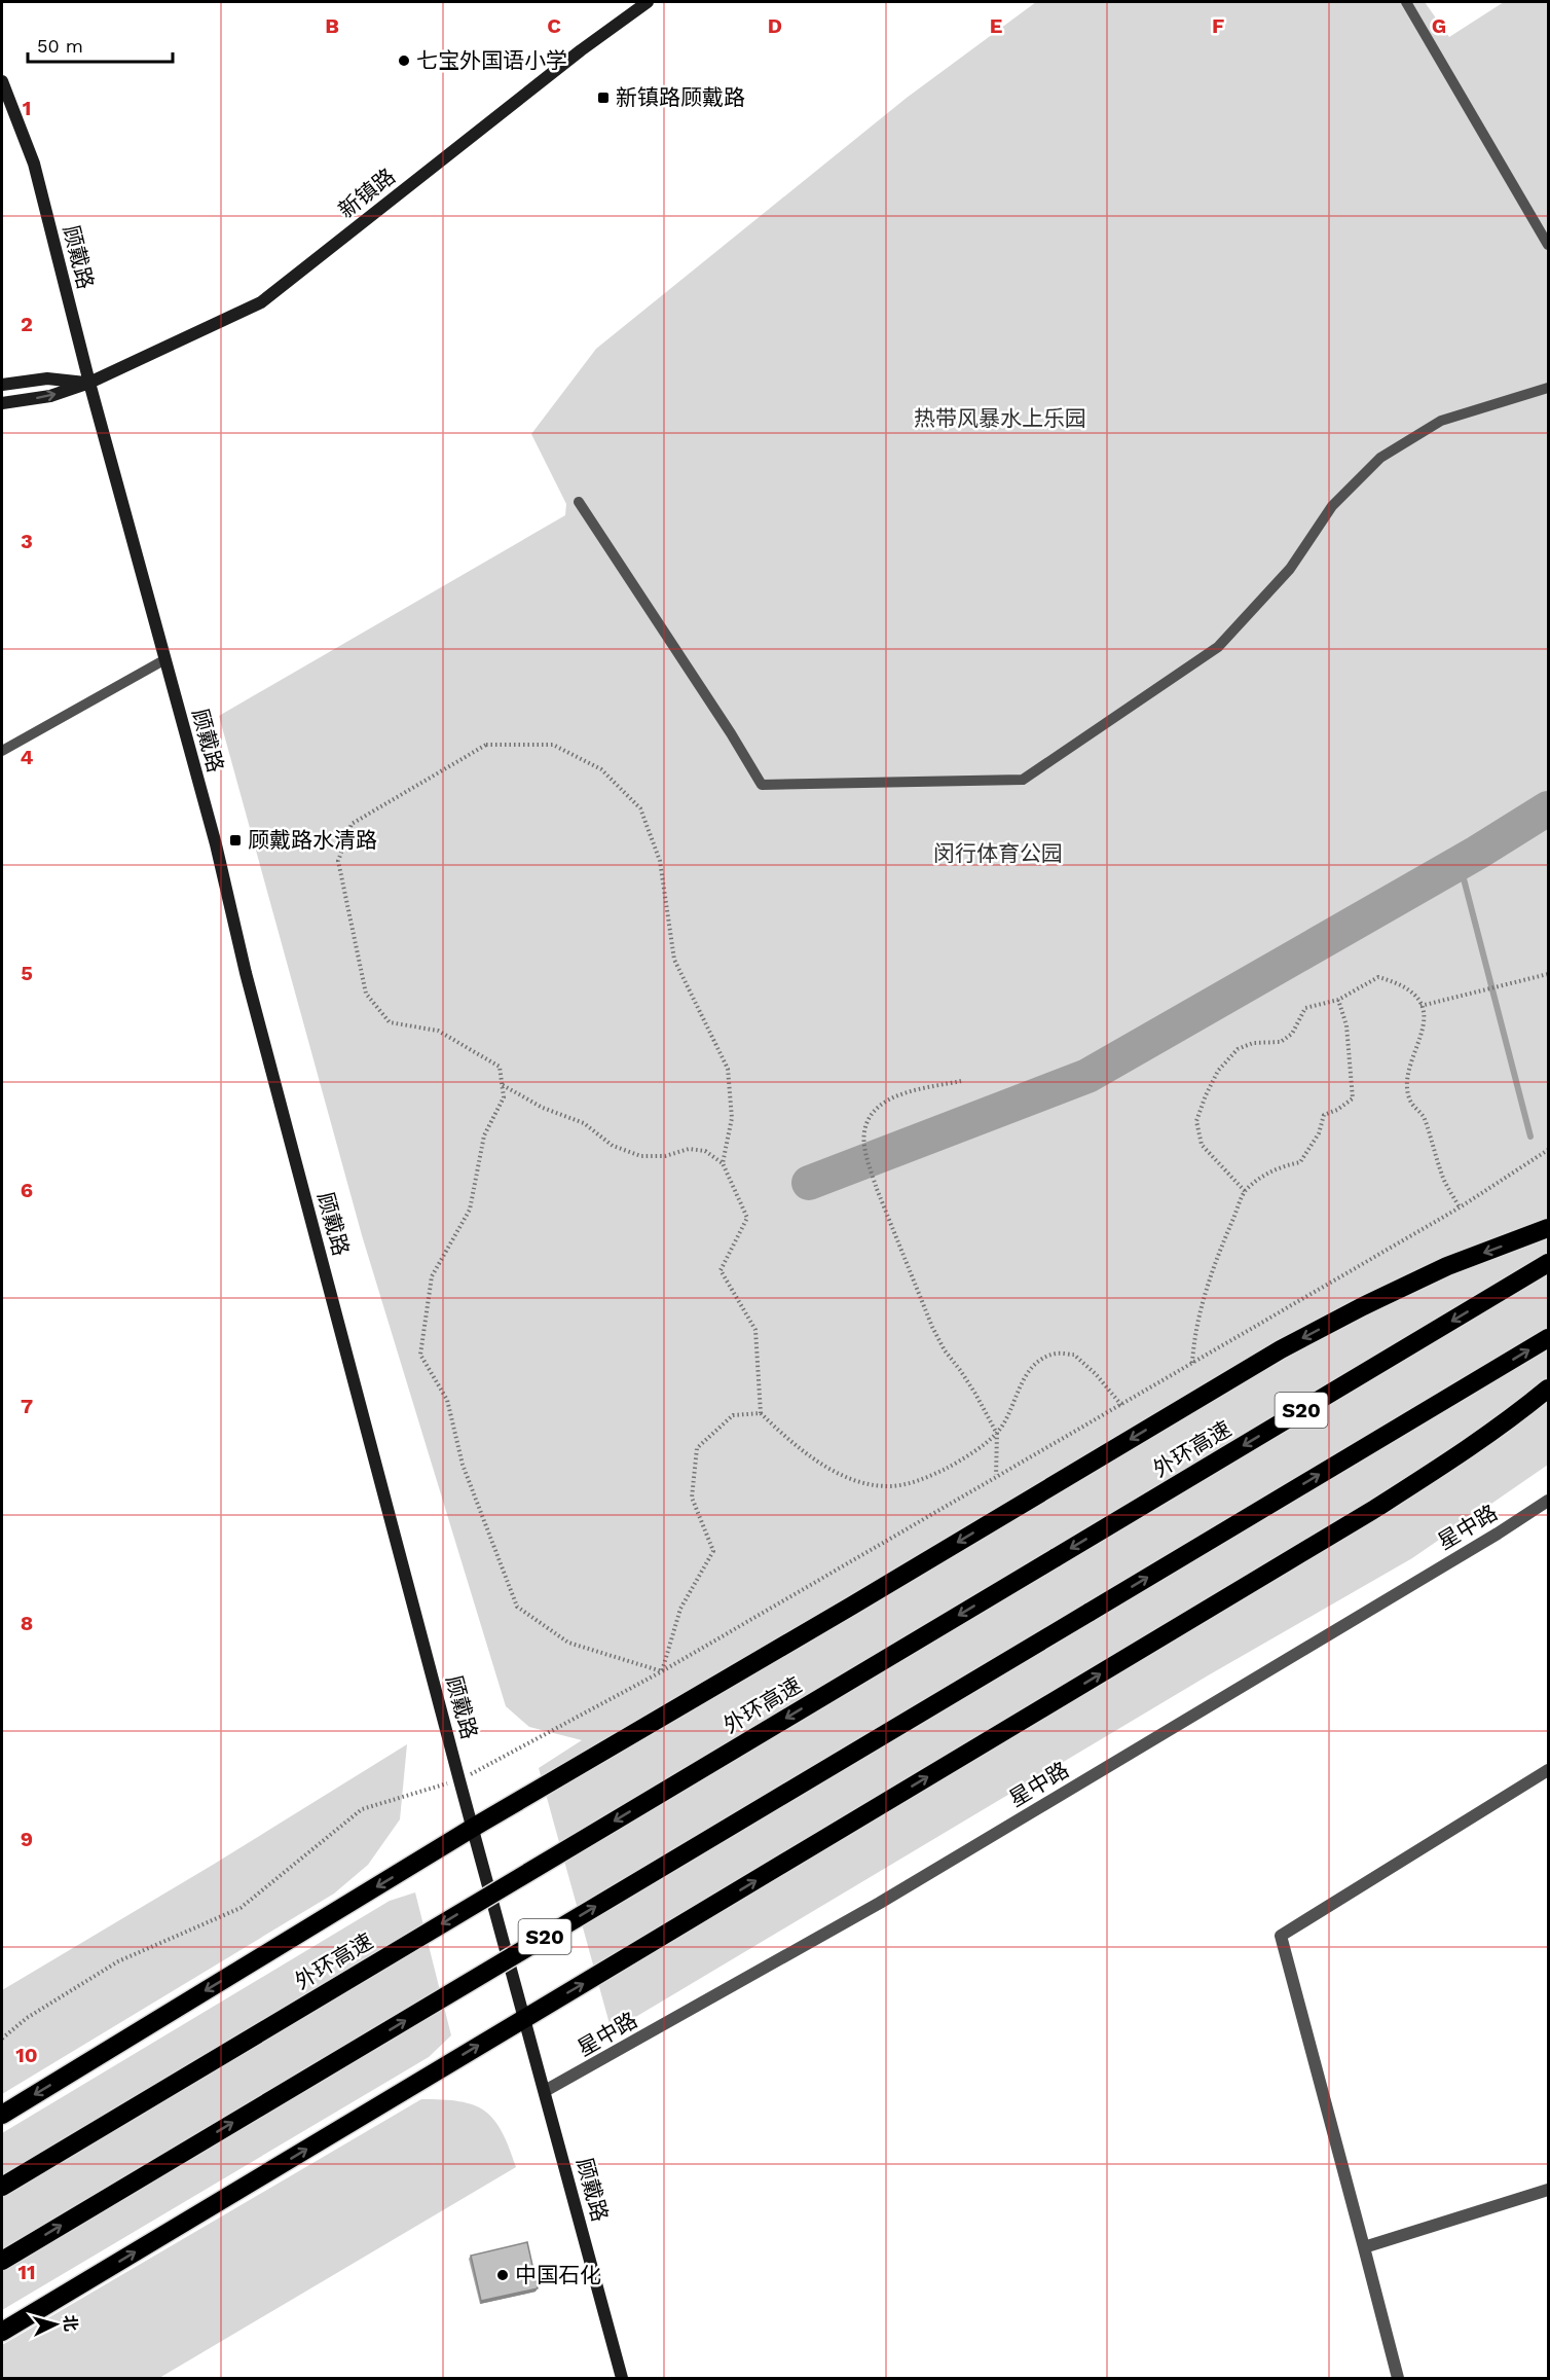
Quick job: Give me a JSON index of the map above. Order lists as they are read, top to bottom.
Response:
{
  "streets": {
    "highway": ["S20", "外环高速"],
    "main road": ["新镇路", "顾戴路"],
    "street": ["星中路"]
  },
  "crossings": [
    ["新镇路", "顾戴路"],
    ["顾戴路", "星中路"]
  ],
  "parks": ["热带风暴水上乐园", "闵行体育公园"],
  "places": {
    "other": ["七宝外国语小学", "中国石化"],
    "transit": ["新镇路顾戴路", "顾戴路水清路"]
  },
  "scale_bar": "50 m",
  "north": "right",
  "grid": {
    "columns": [
      "B",
      "C",
      "D",
      "E",
      "F",
      "G"
    ],
    "rows": [
      "1",
      "2",
      "3",
      "4",
      "5",
      "6",
      "7",
      "8",
      "9",
      "10",
      "11"
    ]
  }
}
